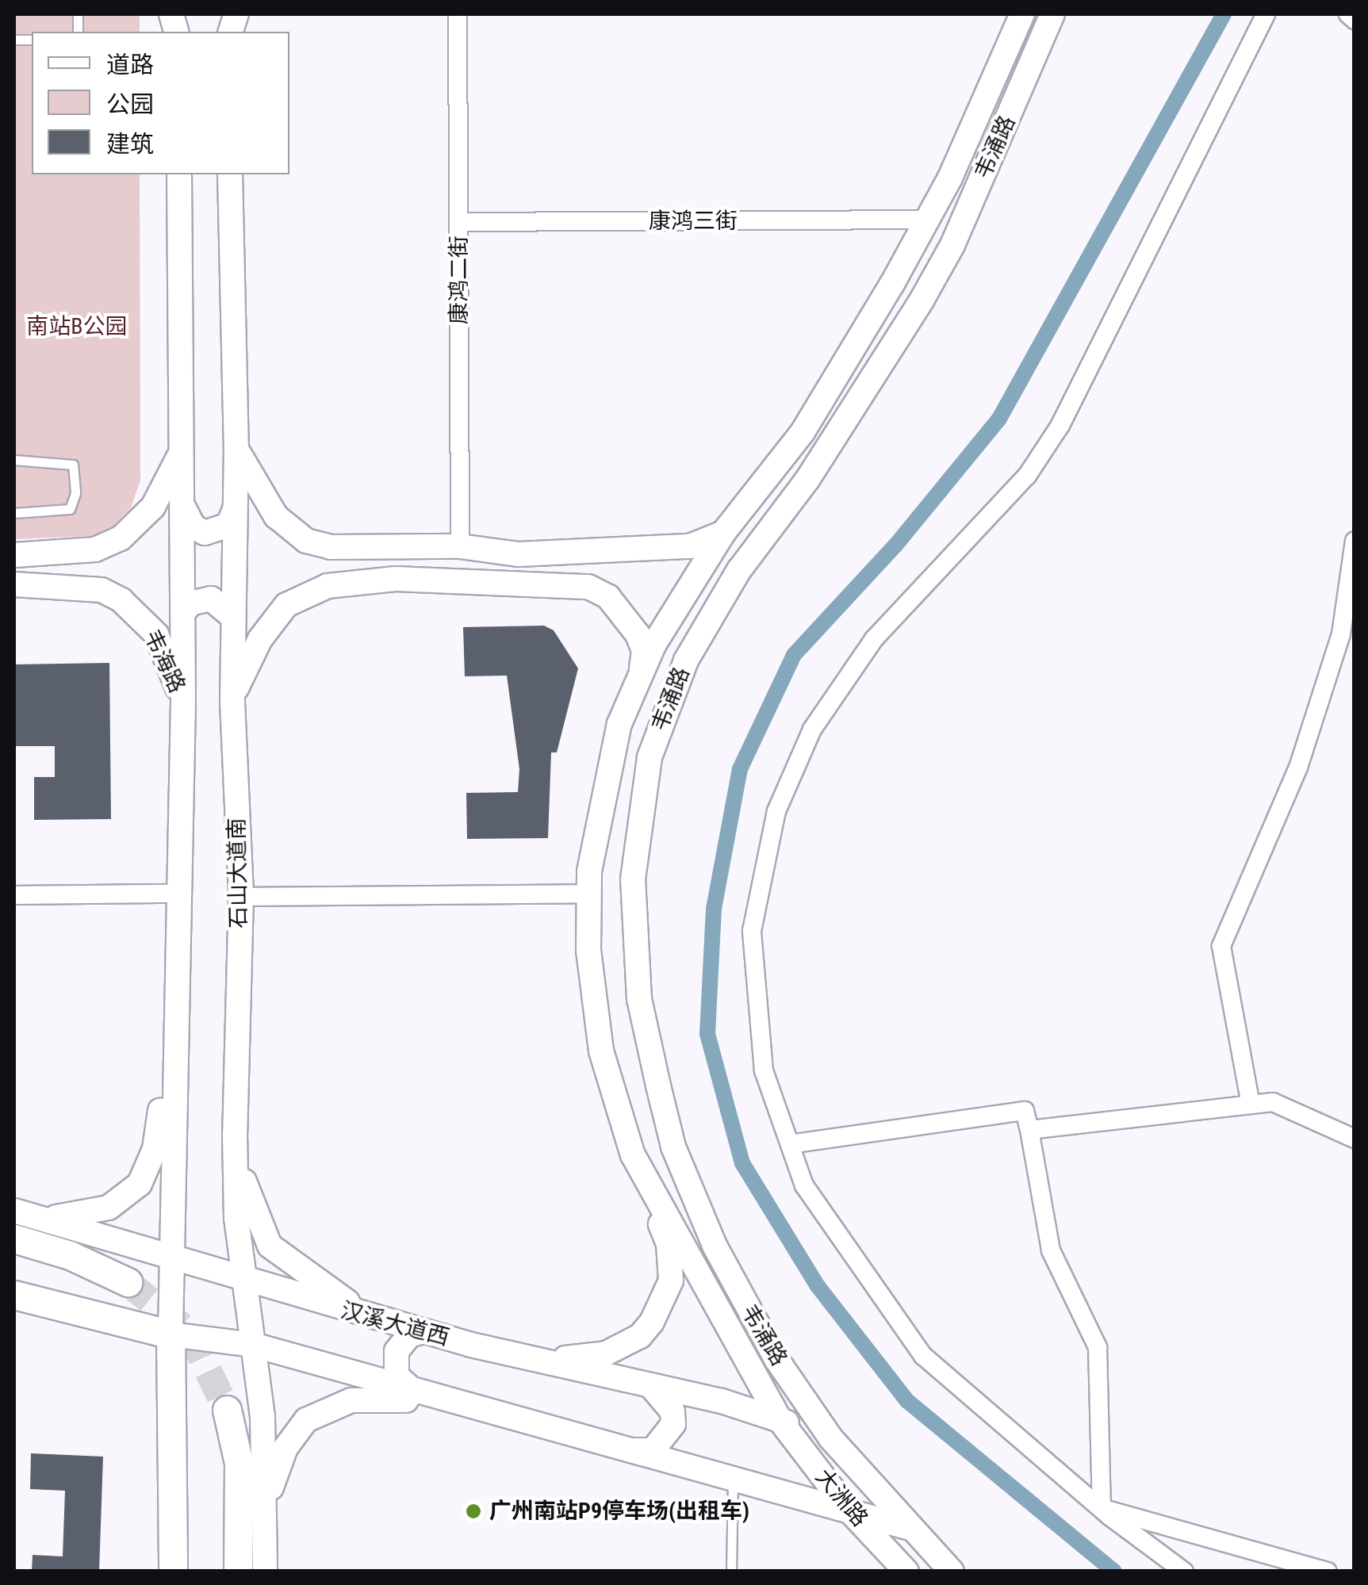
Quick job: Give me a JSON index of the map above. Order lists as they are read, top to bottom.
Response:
{
  "streets": {
    "main road": [
      "韦涌路",
      "韦海路",
      "石山大道南",
      "汉溪大道西",
      "大洲路"
    ],
    "street": ["康鸿三街", "康鸿二街"]
  },
  "crossings": [
    ["韦涌路", "康鸿三街"],
    ["韦涌路", "汉溪大道西"],
    ["韦涌路", "大洲路"],
    ["康鸿三街", "康鸿二街"],
    ["石山大道南", "汉溪大道西"],
    ["汉溪大道西", "大洲路"]
  ],
  "parks": ["南站B公园"],
  "places": ["广州南站P9停车场(出租车)"],
  "legend": ["道路", "公园", "建筑"]
}
